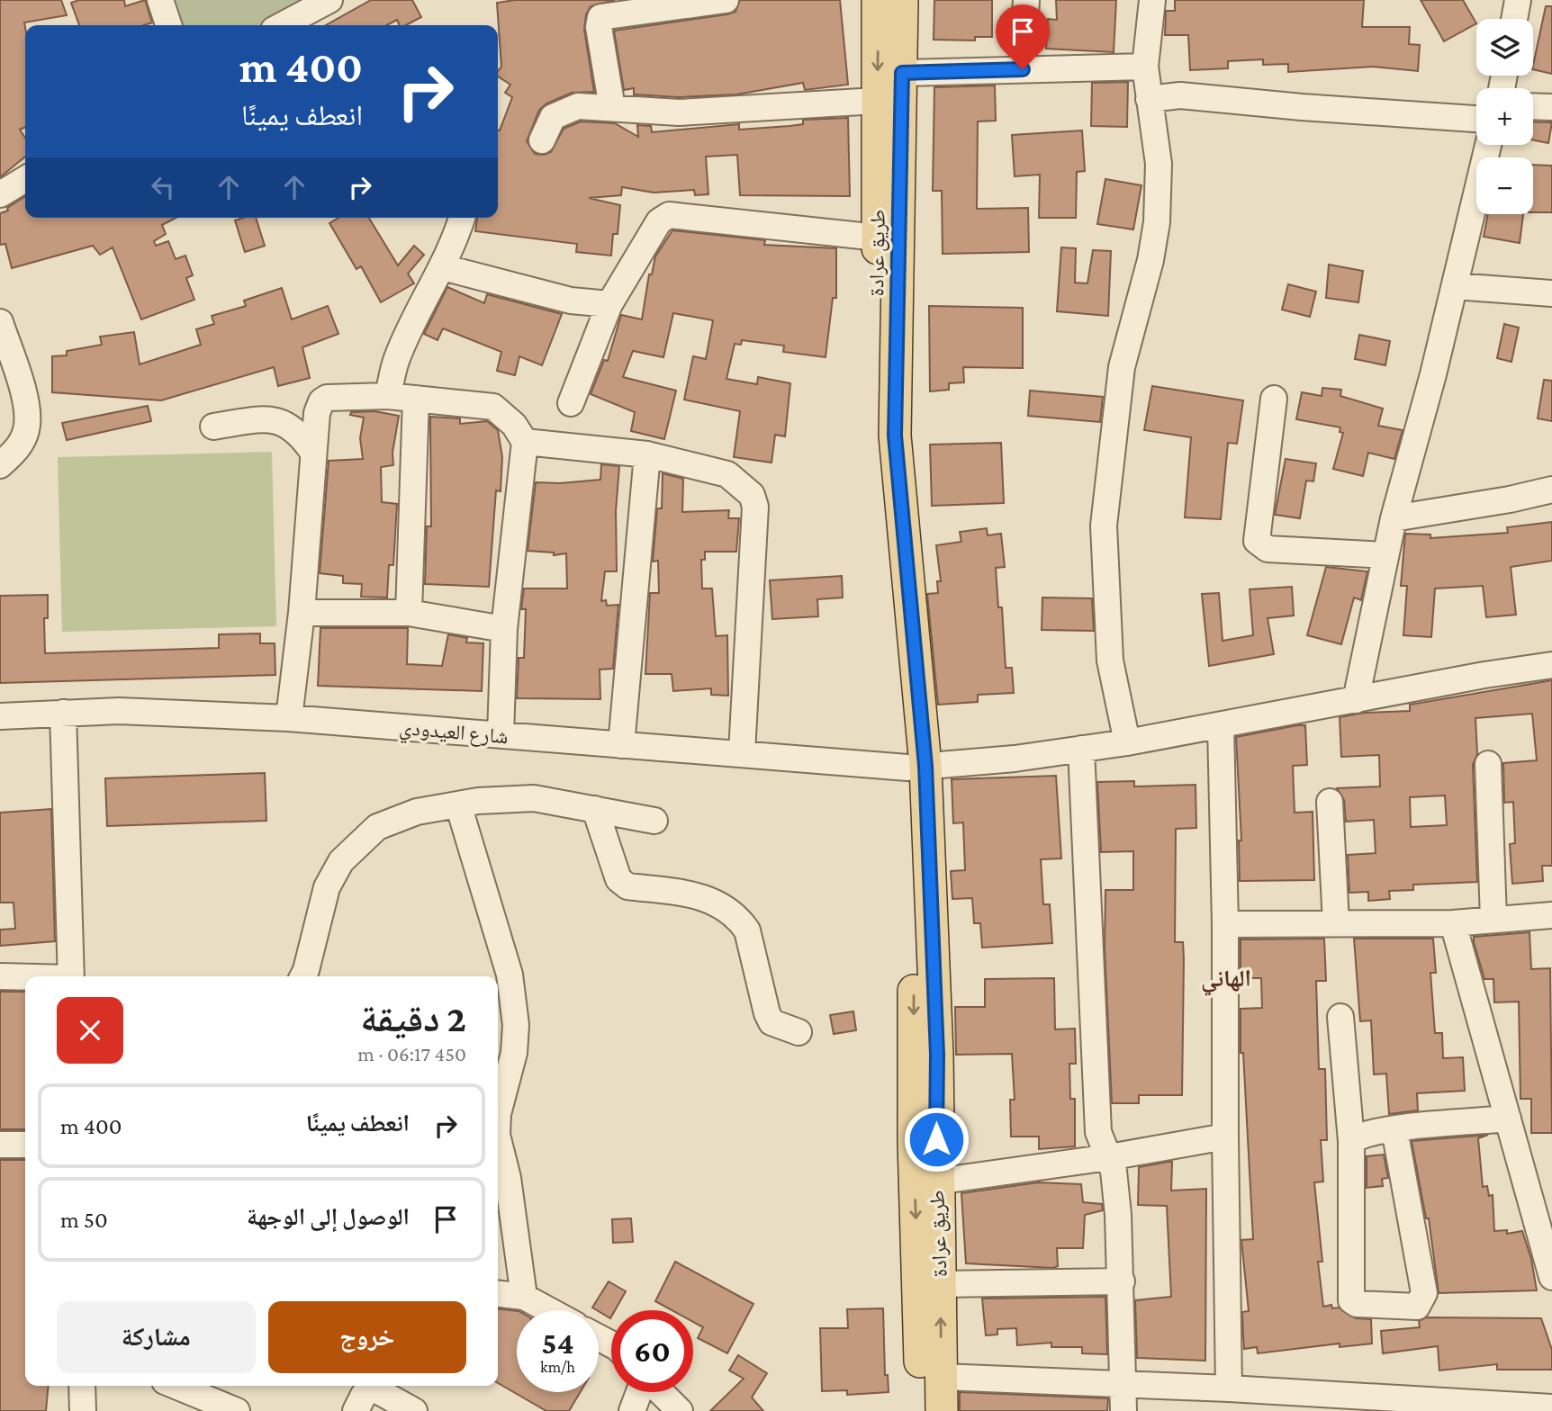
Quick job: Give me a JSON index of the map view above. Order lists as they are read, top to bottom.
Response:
{
  "streets": {
    "main road": ["طريق عرادة"],
    "street": ["شارع العيدودي"]
  },
  "crossings": [
    ["طريق عرادة", "شارع العيدودي"]
  ],
  "districts": ["الهاني"],
  "page": {
    "map_buttons": ["+", "−"],
    "turn": ["400 m", "انعطف يمينًا"],
    "heading": ["2 دقيقة", "450 m · 06:17"],
    "list": [
      {
        "name": "انعطف يمينًا",
        "value": "400 m"
      },
      {
        "name": "الوصول إلى الوجهة",
        "value": "50 m"
      }
    ],
    "buttons": ["خروج", "مشاركة"],
    "speed": "54 km/h",
    "limit": "60"
  }
}
